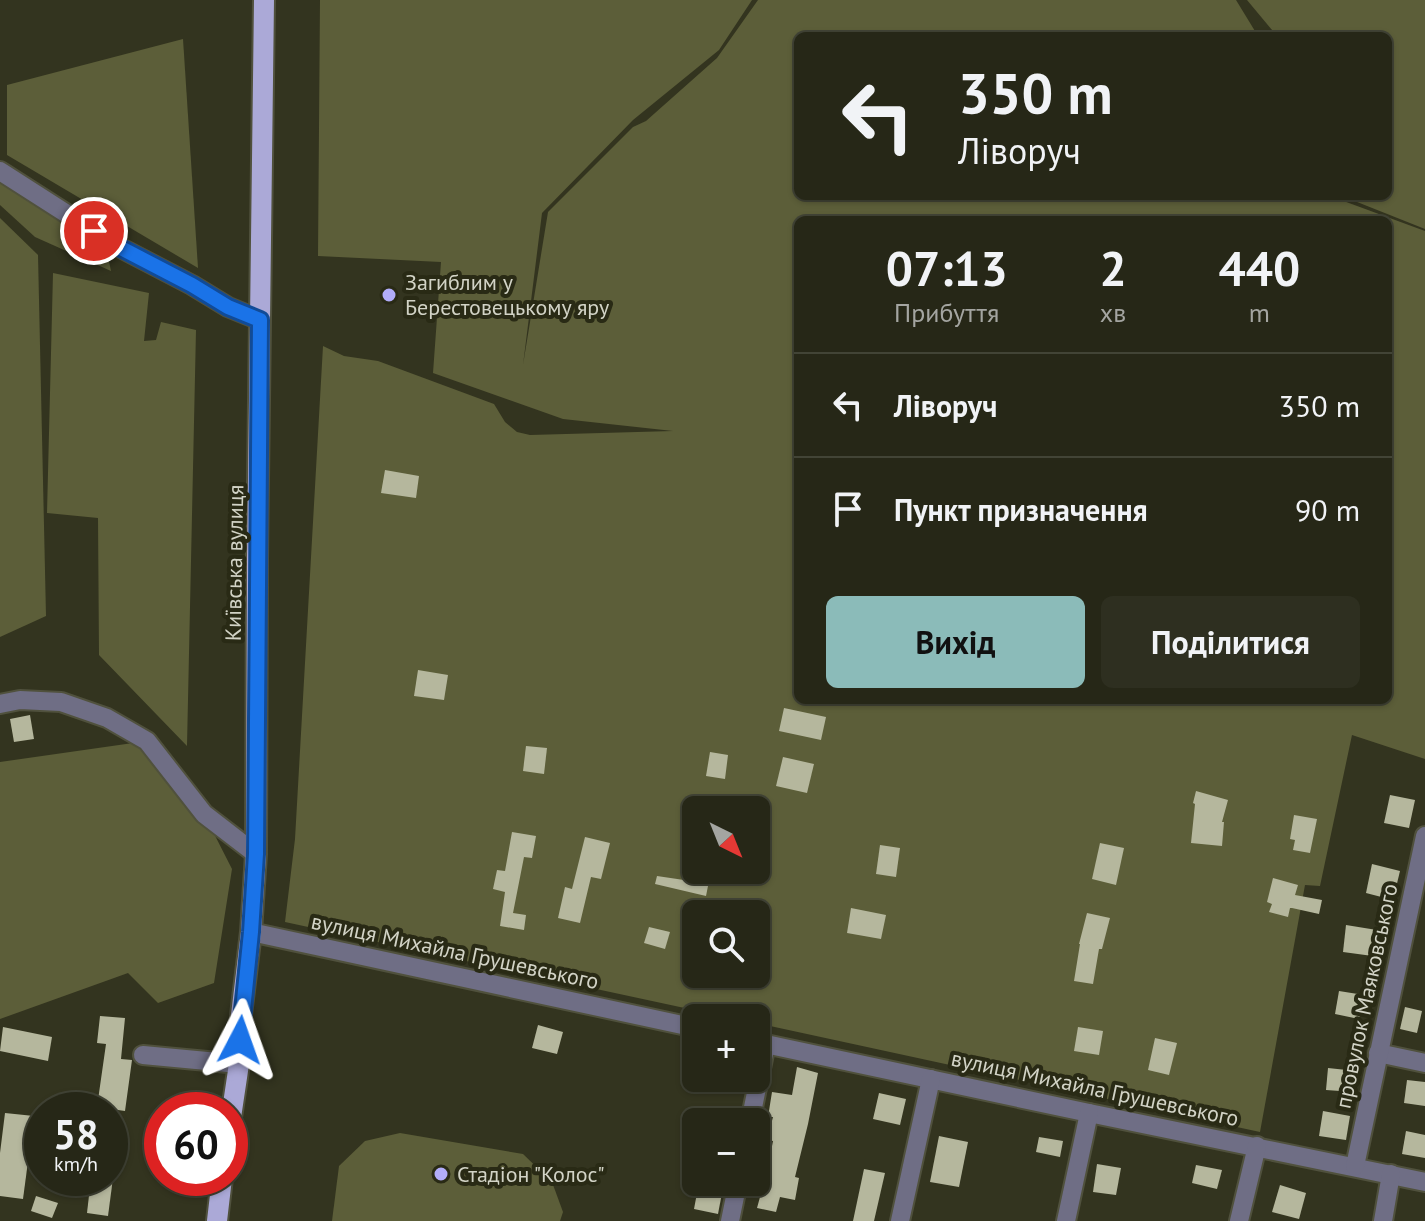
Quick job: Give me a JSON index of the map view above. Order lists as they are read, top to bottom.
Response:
{
  "streets": {
    "main road": ["Київська вулиця"],
    "street": ["вулиця Михайла Грушевського", "провулок Маяковського"]
  },
  "crossings": [
    ["Київська вулиця", "вулиця Михайла Грушевського"],
    ["вулиця Михайла Грушевського", "провулок Маяковського"]
  ],
  "places": ["Загиблим у Берестовецькому яру", "Стадіон \"Колос\""],
  "north": "bottom right",
  "page": {
    "turn": ["350 m", "Ліворуч"],
    "eta": [
      "07:13",
      "Прибуття",
      "2",
      "хв",
      "440",
      "m"
    ],
    "list": [
      {
        "name": "Ліворуч",
        "value": "350 m"
      },
      {
        "name": "Пункт призначення",
        "value": "90 m"
      }
    ],
    "buttons": ["Вихід", "Поділитися"],
    "map_buttons": ["+", "−"],
    "speed": "58 km/h",
    "limit": "60"
  }
}
